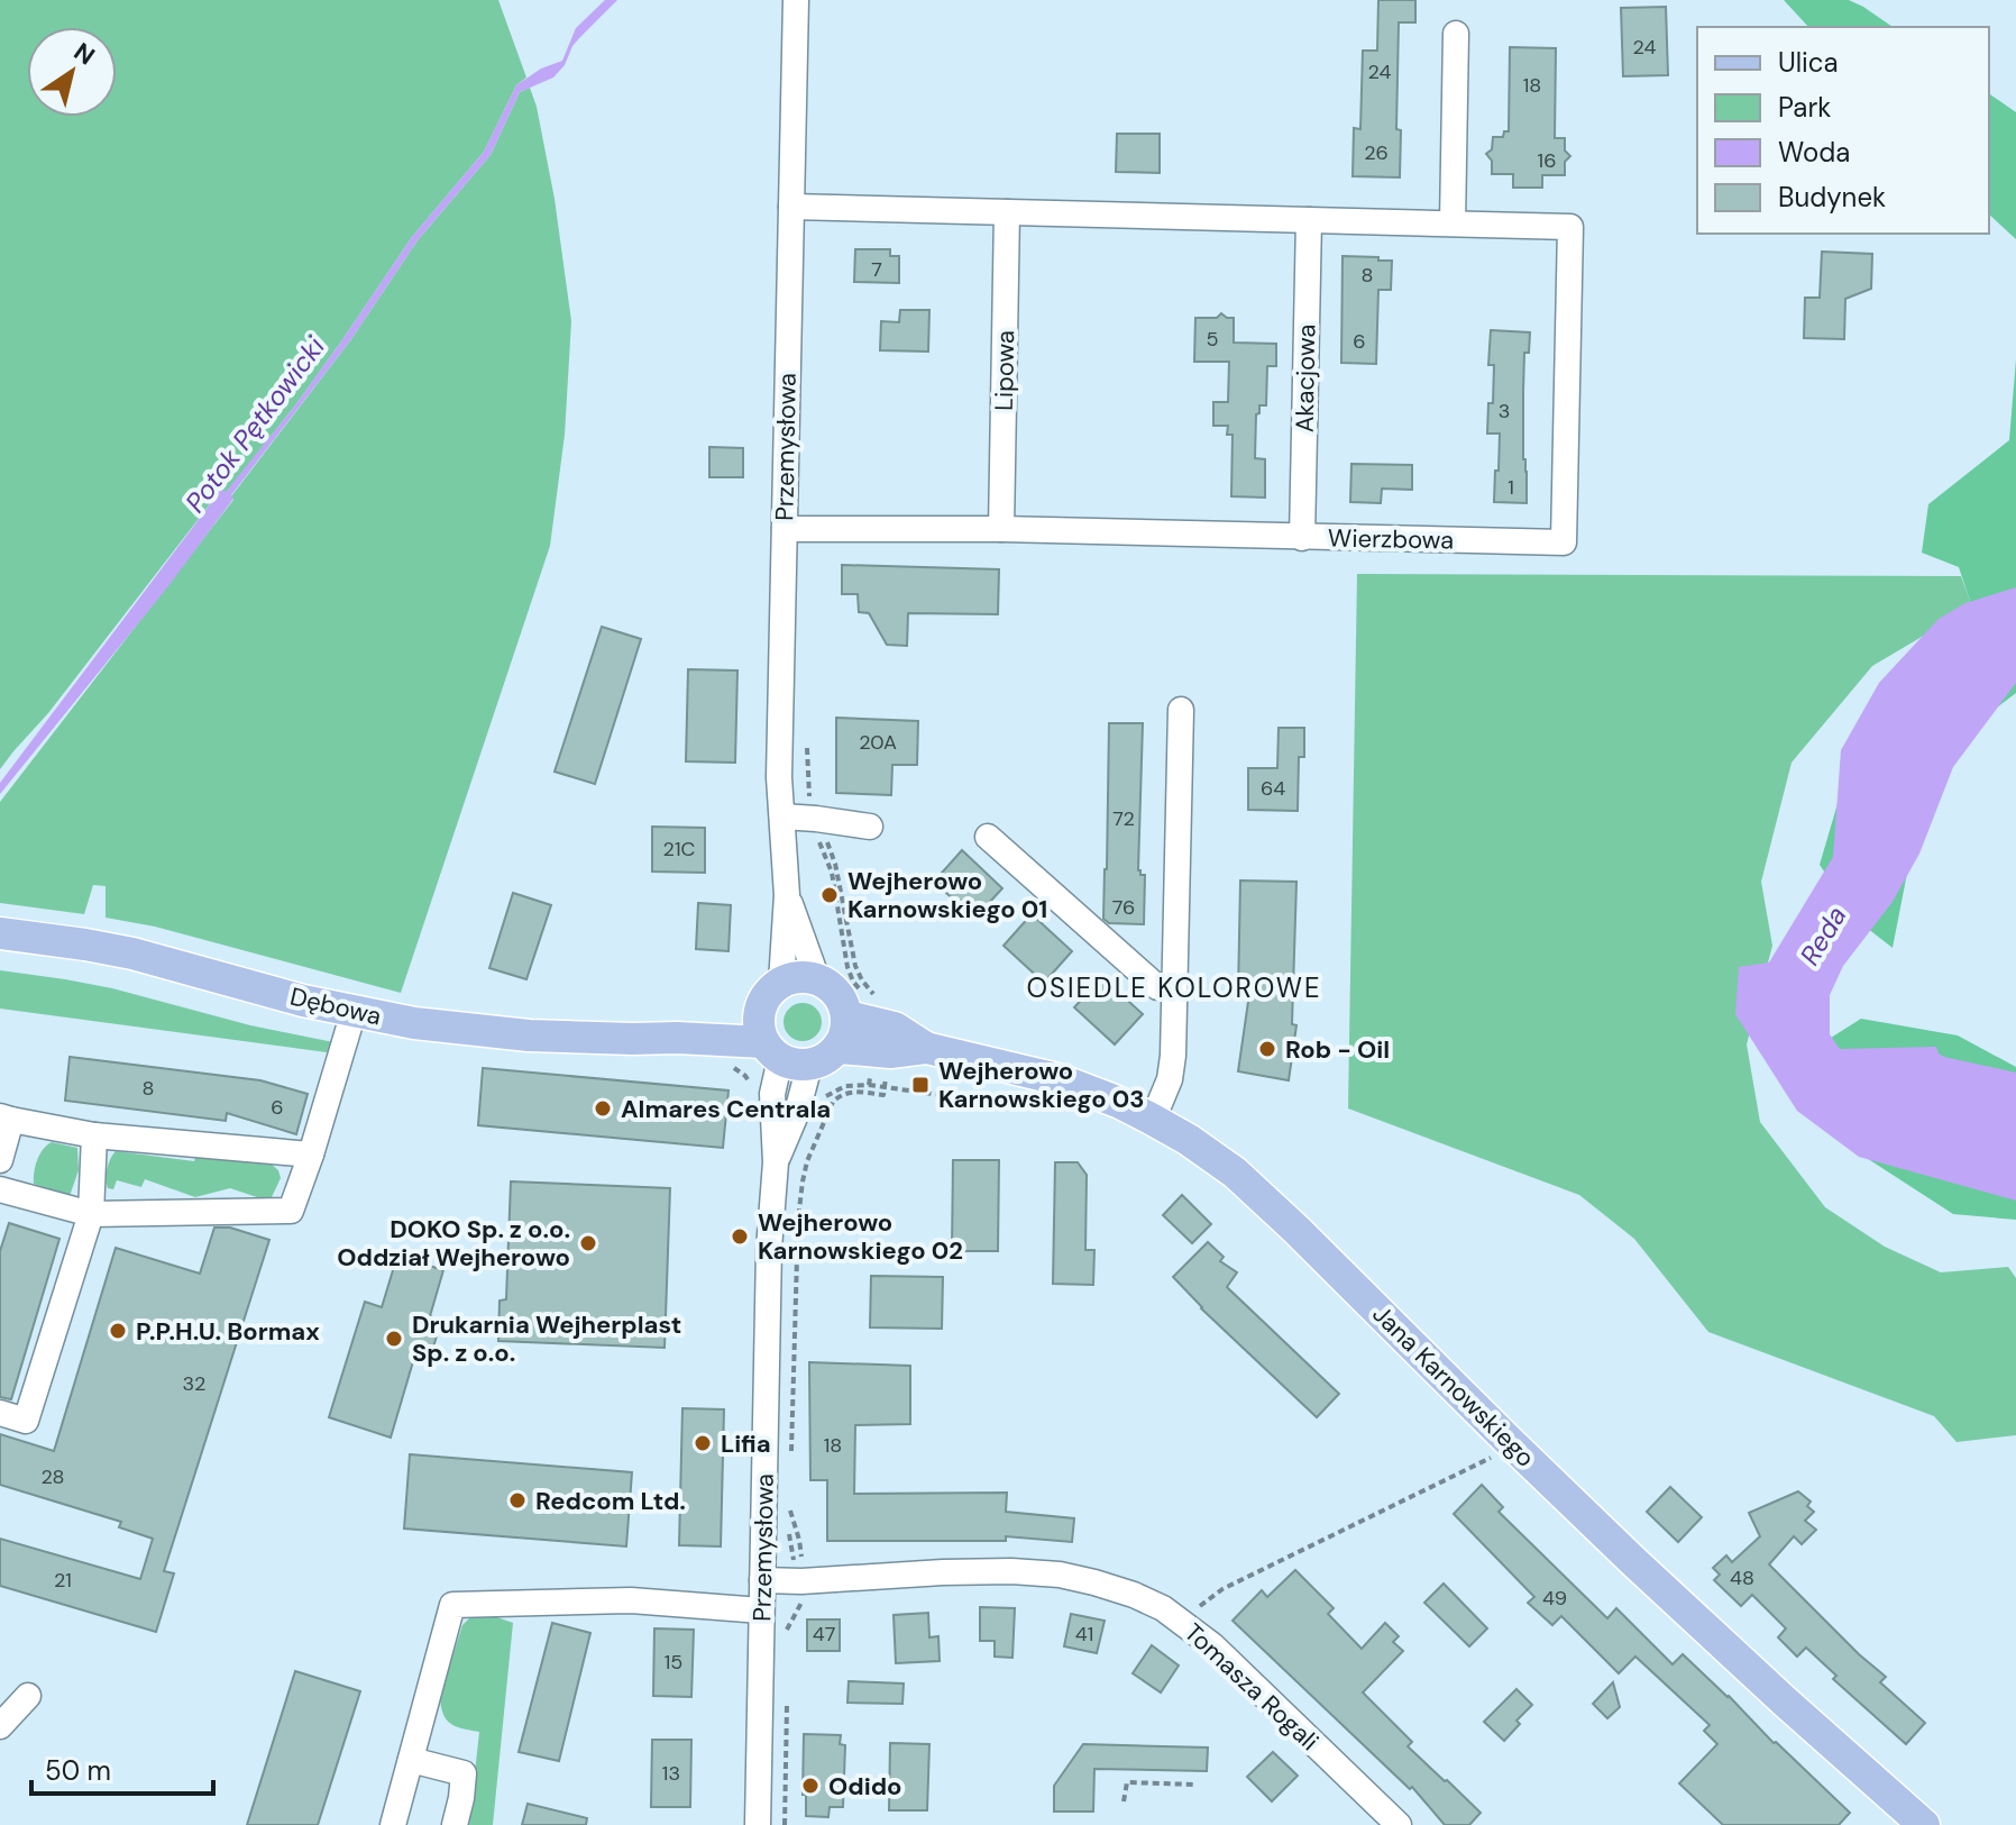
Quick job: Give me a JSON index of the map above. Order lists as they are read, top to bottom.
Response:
{
  "streets": {
    "main road": ["Dębowa", "Jana Karnowskiego"],
    "street": [
      "Lipowa",
      "Akacjowa",
      "Przemysłowa",
      "Wierzbowa",
      "Tomasza Rogali"
    ]
  },
  "crossings": [
    ["Lipowa", "Wierzbowa"],
    ["Akacjowa", "Wierzbowa"],
    ["Przemysłowa", "Wierzbowa"],
    ["Przemysłowa", "Dębowa"],
    ["Przemysłowa", "Jana Karnowskiego"],
    ["Przemysłowa", "Tomasza Rogali"],
    ["Dębowa", "Jana Karnowskiego"]
  ],
  "districts": ["OSIEDLE KOLOROWE"],
  "water": ["Potok Pętkowicki", "Reda"],
  "places": {
    "other": [
      "Wejherowo Karnowskiego 01",
      "Rob - Oil",
      "Almares Centrala",
      "Wejherowo Karnowskiego 02",
      "DOKO Sp. z o.o. Oddział Wejherowo",
      "P.P.H.U. Bormax",
      "Drukarnia Wejherplast Sp. z o.o.",
      "Lifia",
      "Redcom Ltd.",
      "Odido"
    ],
    "transit": ["Wejherowo Karnowskiego 03"]
  },
  "house_numbers": [
    "24",
    "24",
    "18",
    "26",
    "16",
    "7",
    "8",
    "5",
    "6",
    "3",
    "1",
    "20A",
    "64",
    "72",
    "21C",
    "76",
    "8",
    "6",
    "32",
    "18",
    "28",
    "48",
    "21",
    "49",
    "47",
    "41",
    "15",
    "13"
  ],
  "legend": [
    "Ulica",
    "Park",
    "Woda",
    "Budynek"
  ],
  "scale_bar": "50 m",
  "north": "top right"
}
